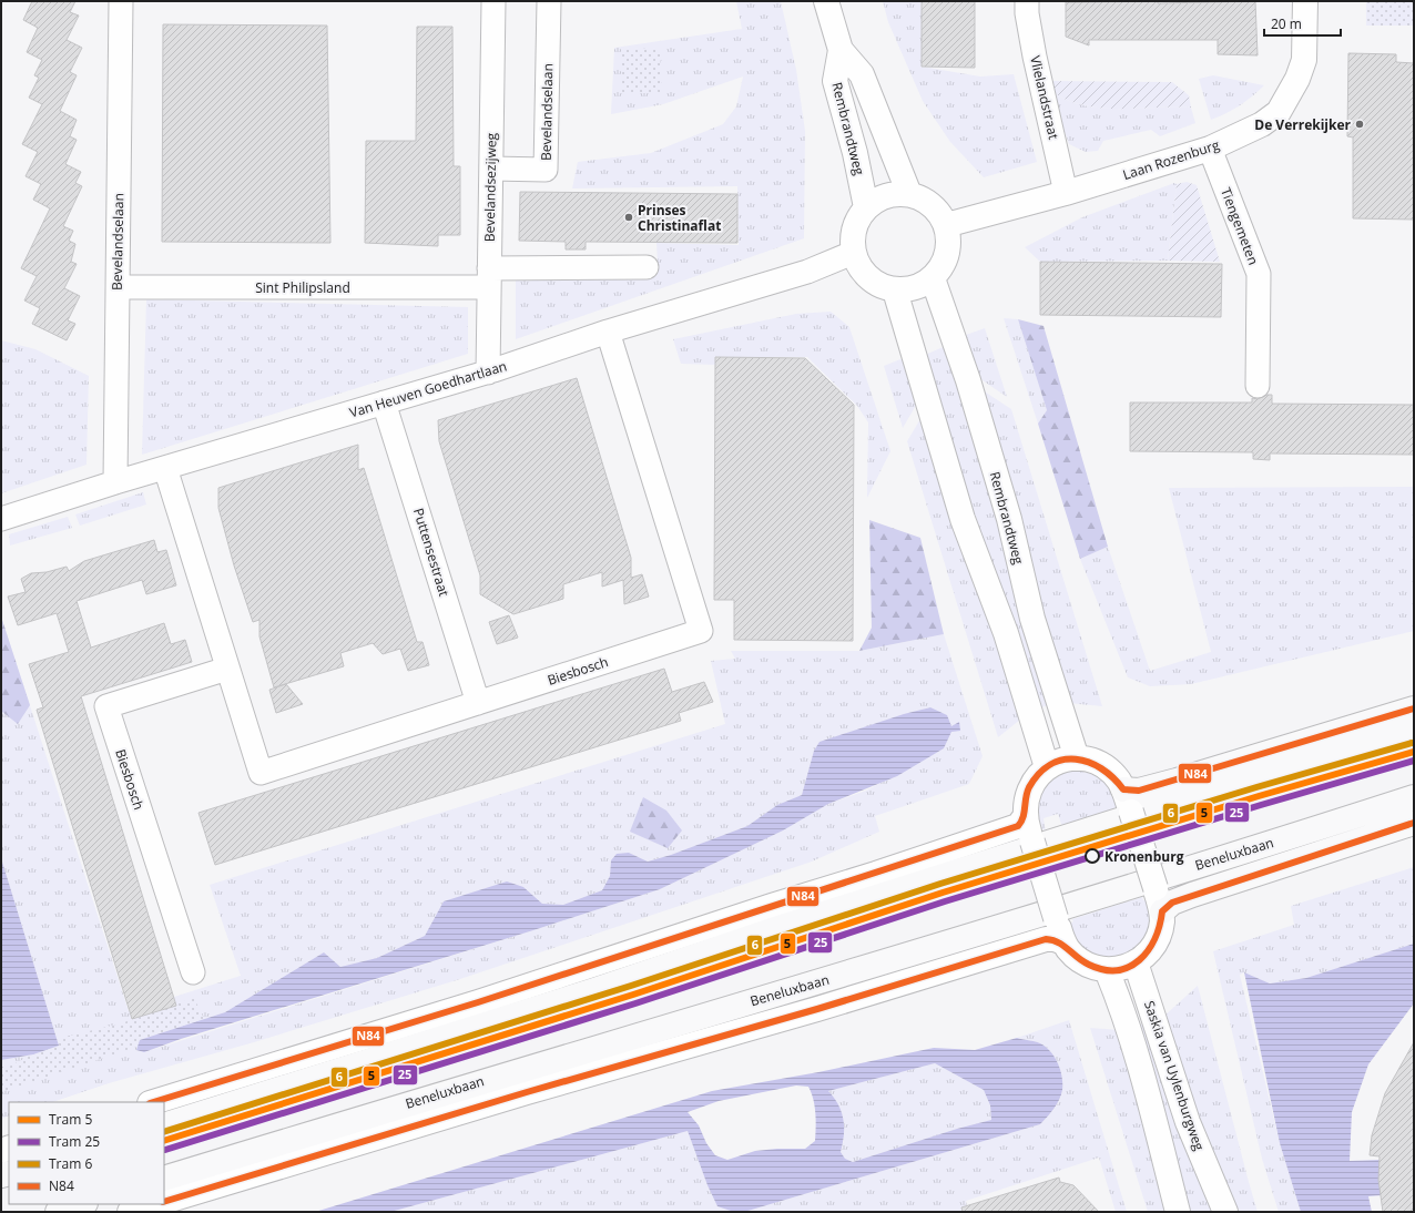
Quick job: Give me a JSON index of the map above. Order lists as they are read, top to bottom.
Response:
{
  "streets": {
    "main road": ["Beneluxbaan"],
    "street": [
      "Vlielandstraat",
      "Bevelandselaan",
      "Rembrandtweg",
      "Laan Rozenburg",
      "Bevelandsezijweg",
      "Tiengemeten",
      "Sint Philipsland",
      "Van Heuven Goedhartlaan",
      "Puttensestraat",
      "Biesbosch",
      "Saskia van Uylenburgweg"
    ]
  },
  "crossings": [
    ["Vlielandstraat", "Laan Rozenburg"],
    ["Bevelandselaan", "Bevelandsezijweg"],
    ["Bevelandselaan", "Sint Philipsland"],
    ["Bevelandselaan", "Van Heuven Goedhartlaan"],
    ["Rembrandtweg", "Laan Rozenburg"],
    ["Rembrandtweg", "Van Heuven Goedhartlaan"],
    ["Laan Rozenburg", "Tiengemeten"],
    ["Laan Rozenburg", "Van Heuven Goedhartlaan"],
    ["Bevelandsezijweg", "Sint Philipsland"],
    ["Bevelandsezijweg", "Van Heuven Goedhartlaan"],
    ["Van Heuven Goedhartlaan", "Puttensestraat"],
    ["Van Heuven Goedhartlaan", "Biesbosch"],
    ["Puttensestraat", "Biesbosch"]
  ],
  "places": ["De Verrekijker", "Prinses Christinaflat", "Kronenburg"],
  "lines": [
    "transit line N84",
    "tram line 6",
    "tram line 5",
    "tram line 25"
  ],
  "legend": [
    "Tram 5",
    "Tram 25",
    "Tram 6",
    "N84"
  ],
  "scale_bar": "20 m"
}
